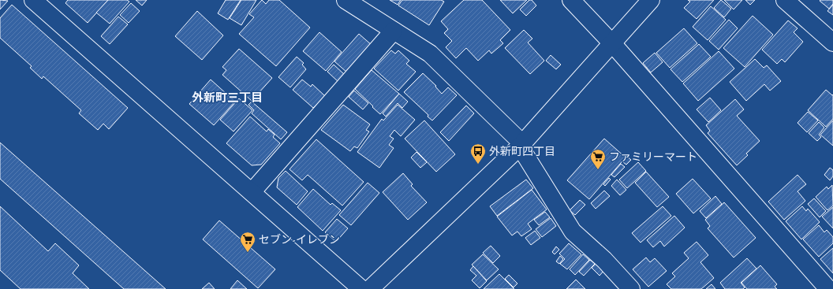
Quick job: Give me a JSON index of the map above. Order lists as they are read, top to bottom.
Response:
{
  "districts": ["外新町三丁目"],
  "places": {
    "bus stop": ["外新町四丁目"],
    "supermarket": ["ファミリーマート", "セブン-イレブン"]
  }
}
